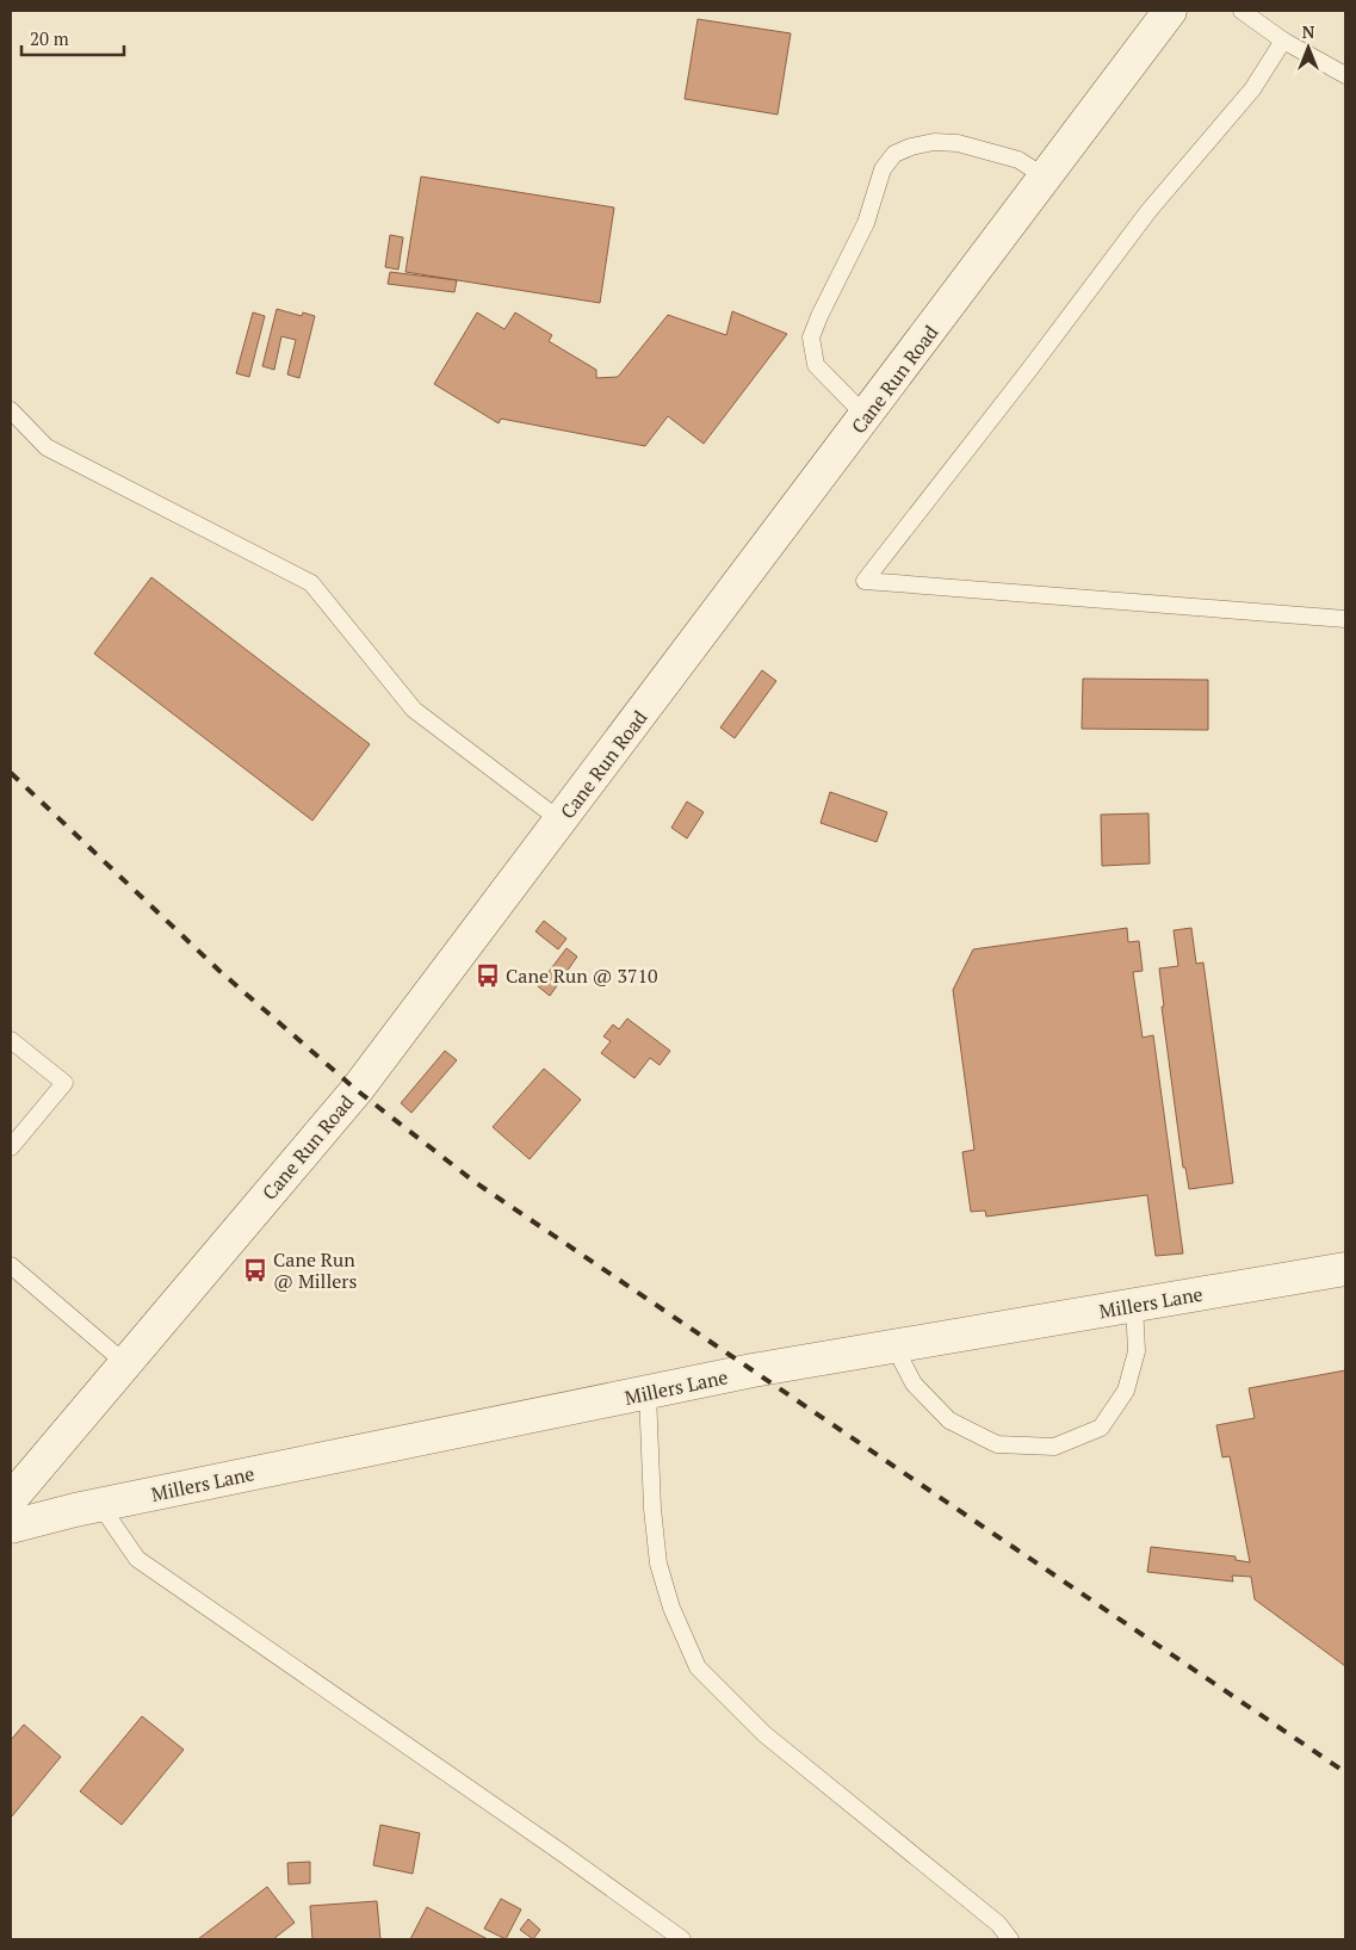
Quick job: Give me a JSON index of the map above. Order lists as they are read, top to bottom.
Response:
{
  "streets": {
    "main road": ["Cane Run Road", "Millers Lane"]
  },
  "places": {
    "bus stop": ["Cane Run @ 3710", "Cane Run @ Millers"]
  },
  "scale_bar": "20 m",
  "north": "top"
}
